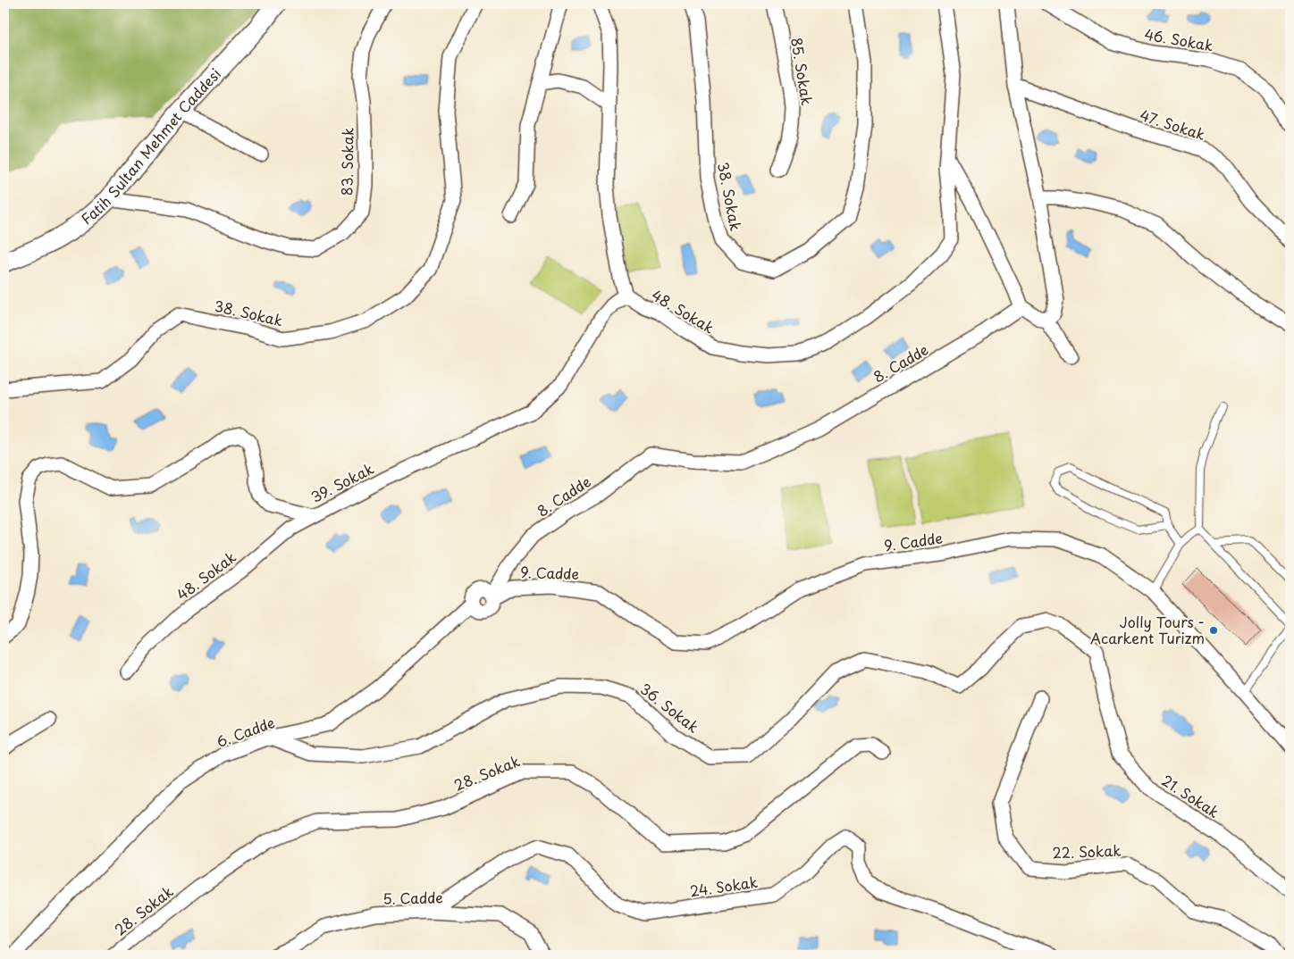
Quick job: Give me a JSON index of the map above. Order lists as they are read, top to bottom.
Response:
{
  "streets": {
    "main road": ["Fatih Sultan Mehmet Caddesi"],
    "street": [
      "46. Sokak",
      "85. Sokak",
      "47. Sokak",
      "83. Sokak",
      "38. Sokak",
      "48. Sokak",
      "8. Cadde",
      "39. Sokak",
      "9. Cadde",
      "36. Sokak",
      "6. Cadde",
      "28. Sokak",
      "21. Sokak",
      "22. Sokak",
      "24. Sokak",
      "5. Cadde"
    ]
  },
  "crossings": [
    ["Fatih Sultan Mehmet Caddesi", "83. Sokak"],
    ["48. Sokak", "39. Sokak"],
    ["8. Cadde", "9. Cadde"],
    ["8. Cadde", "6. Cadde"],
    ["9. Cadde", "6. Cadde"],
    ["36. Sokak", "6. Cadde"],
    ["36. Sokak", "21. Sokak"],
    ["24. Sokak", "5. Cadde"]
  ],
  "places": ["Jolly Tours - Acarkent Turizm"]
}
